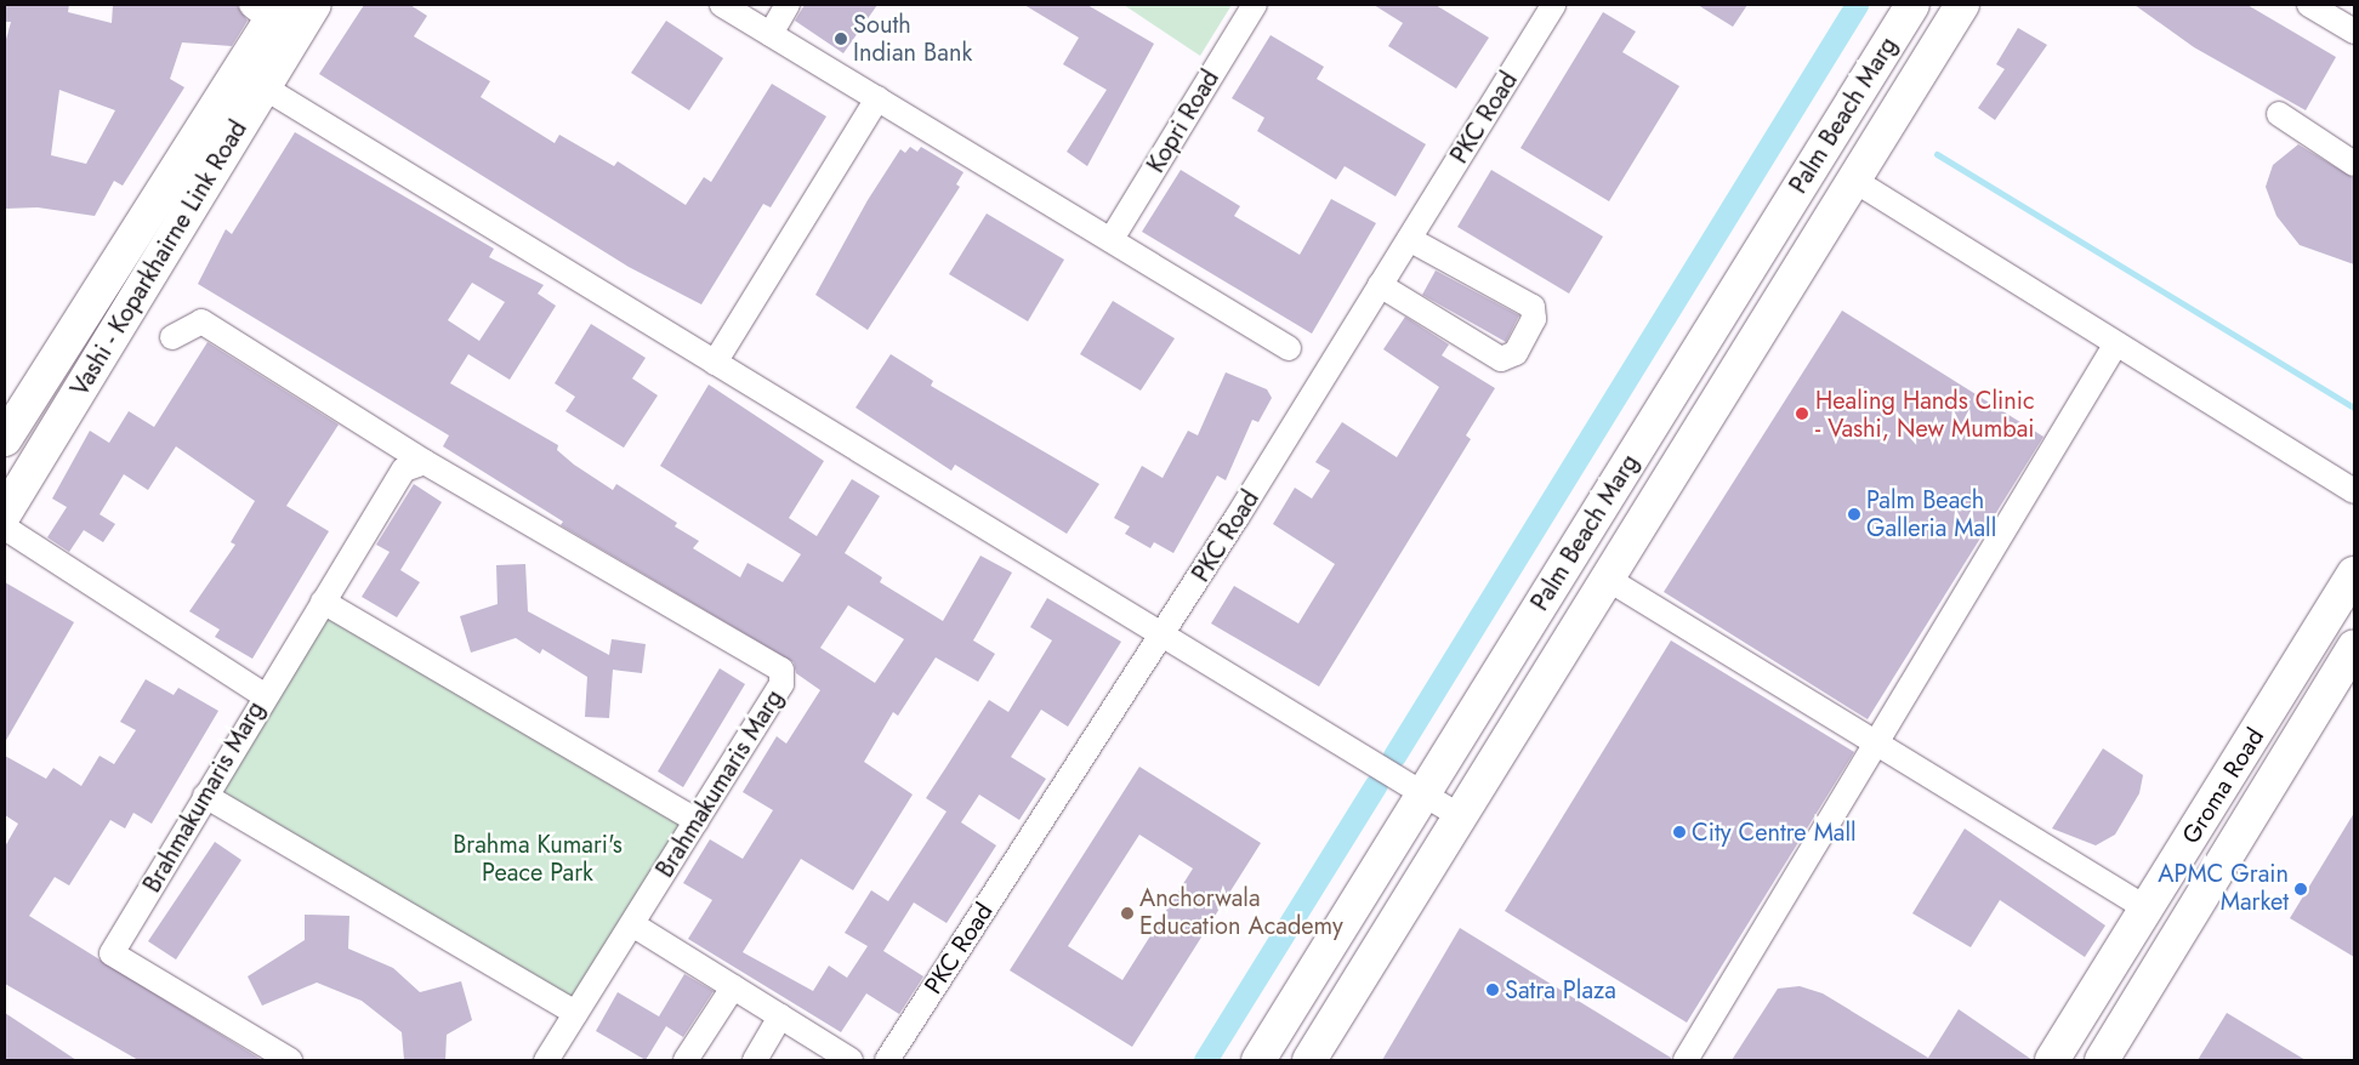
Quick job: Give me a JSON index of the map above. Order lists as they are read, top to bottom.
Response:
{
  "streets": {
    "main road": ["Palm Beach Marg", "Vashi - Koparkhairne Link Road", "Groma Road"],
    "street": ["PKC Road", "Kopri Road", "Brahmakumaris Marg"]
  },
  "parks": ["Brahma Kumari's Peace Park"],
  "places": [
    "South Indian Bank",
    "Healing Hands Clinic - Vashi, New Mumbai",
    "Palm Beach Galleria Mall",
    "City Centre Mall",
    "APMC Grain Market",
    "Anchorwala Education Academy",
    "Satra Plaza"
  ]
}
